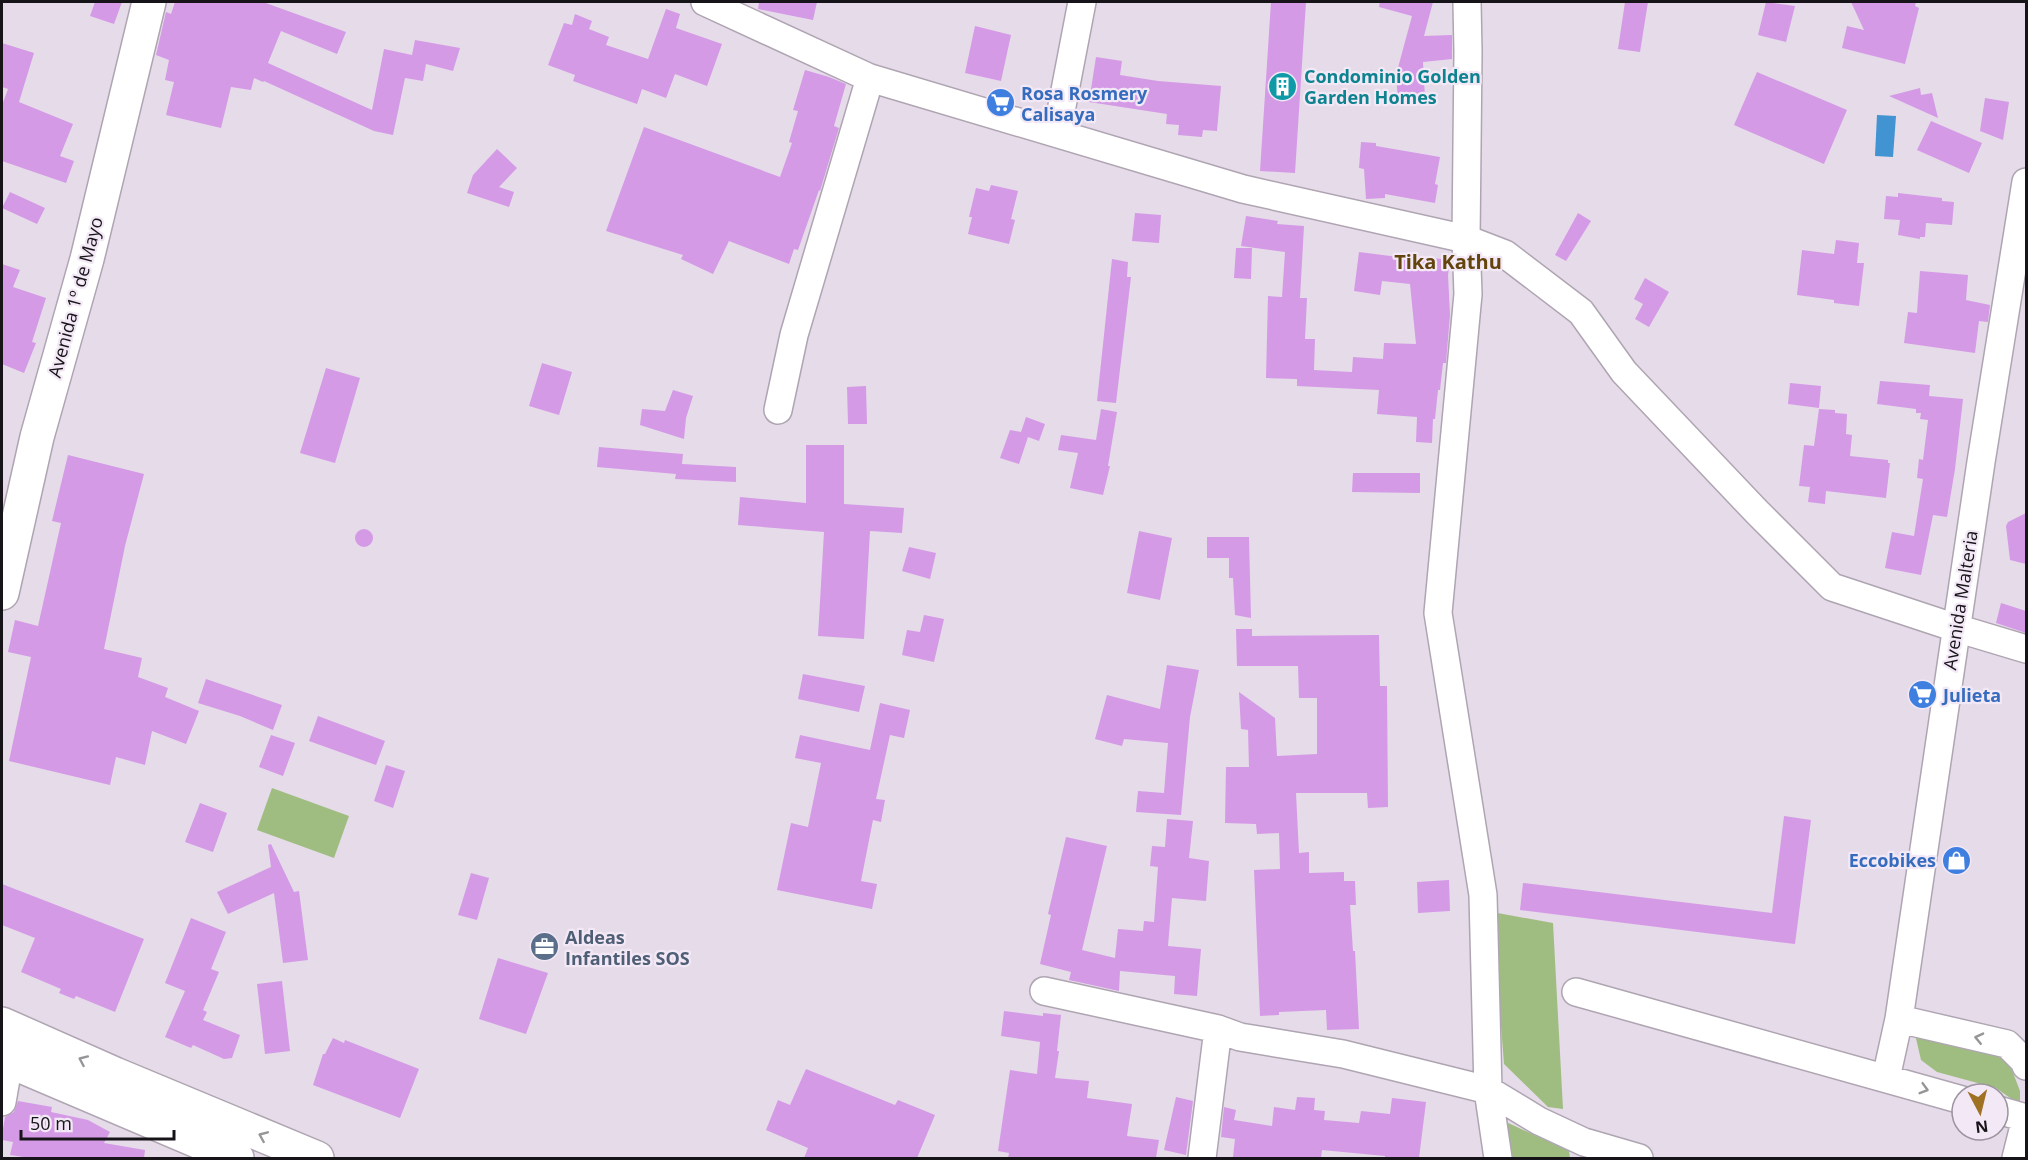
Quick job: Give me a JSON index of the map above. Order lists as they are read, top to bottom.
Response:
{
  "streets": {
    "main road": ["Avenida 1º de Mayo"],
    "street": ["Avenida Malteria"]
  },
  "districts": ["Tika Kathu"],
  "places": {
    "building": ["Condominio Golden Garden Homes"],
    "supermarket": ["Rosa Rosmery Calisaya", "Julieta"],
    "shop": ["Eccobikes"],
    "office": ["Aldeas Infantiles SOS"]
  },
  "scale_bar": "50 m",
  "north": "bottom"
}
